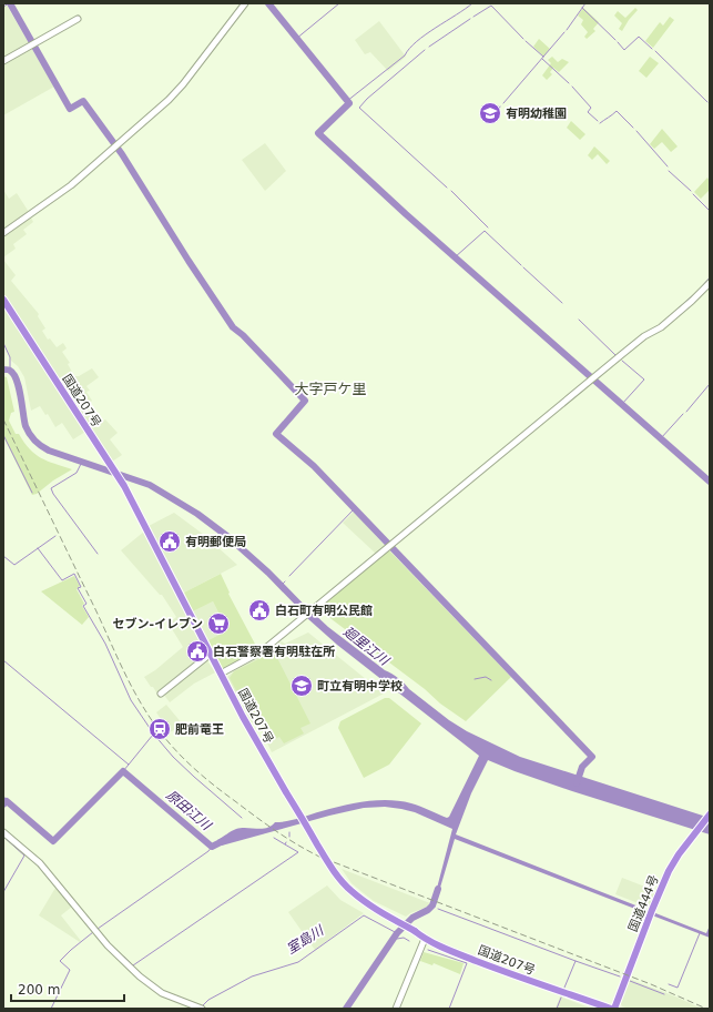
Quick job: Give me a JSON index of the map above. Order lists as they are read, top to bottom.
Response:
{
  "streets": {
    "highway": ["国道207号", "国道444号"]
  },
  "crossings": [
    ["国道207号", "国道444号"]
  ],
  "districts": ["大字戸ケ里"],
  "water": ["廻里江川", "原田江川", "室島川"],
  "places": {
    "school or university": ["有明幼稚園", "町立有明中学校"],
    "public building": ["有明郵便局", "白石町有明公民館", "白石警察署有明駐在所"],
    "supermarket": ["セブン-イレブン"],
    "station": ["肥前竜王"]
  },
  "scale_bar": "200 m"
}
